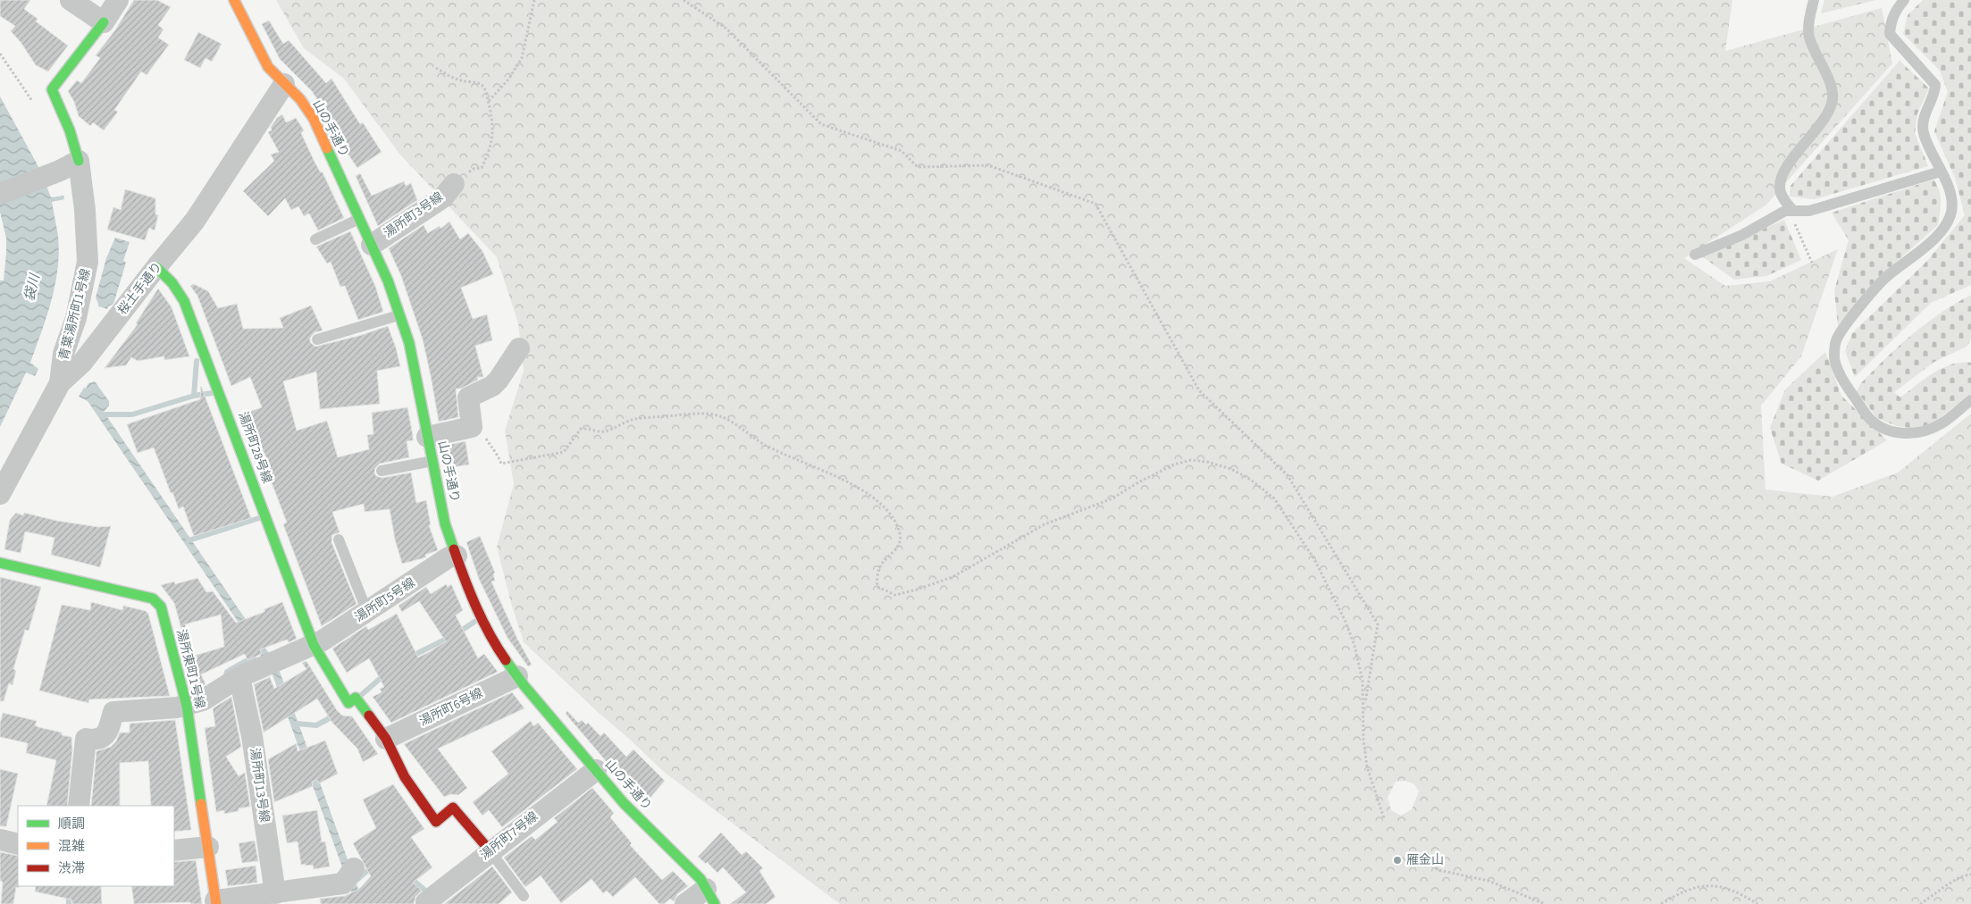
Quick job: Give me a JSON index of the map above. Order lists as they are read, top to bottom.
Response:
{
  "streets": {
    "street": [
      "山の手通り",
      "湯所町3号線",
      "桜土手通り",
      "青葉湯所町1号線",
      "湯所町28号線",
      "湯所町5号線",
      "湯所東町1号線",
      "湯所町6号線",
      "湯所町13号線",
      "湯所町7号線"
    ]
  },
  "crossings": [
    ["山の手通り", "湯所町3号線"],
    ["山の手通り", "桜土手通り"],
    ["山の手通り", "湯所町5号線"],
    ["山の手通り", "湯所町6号線"],
    ["山の手通り", "湯所町7号線"],
    ["桜土手通り", "青葉湯所町1号線"],
    ["桜土手通り", "湯所町28号線"],
    ["湯所町28号線", "湯所町5号線"],
    ["湯所町28号線", "湯所町6号線"],
    ["湯所町5号線", "湯所東町1号線"],
    ["湯所町5号線", "湯所町13号線"]
  ],
  "water": ["袋川"],
  "places": ["雁金山"],
  "legend": ["順調", "混雑", "渋滞"]
}
